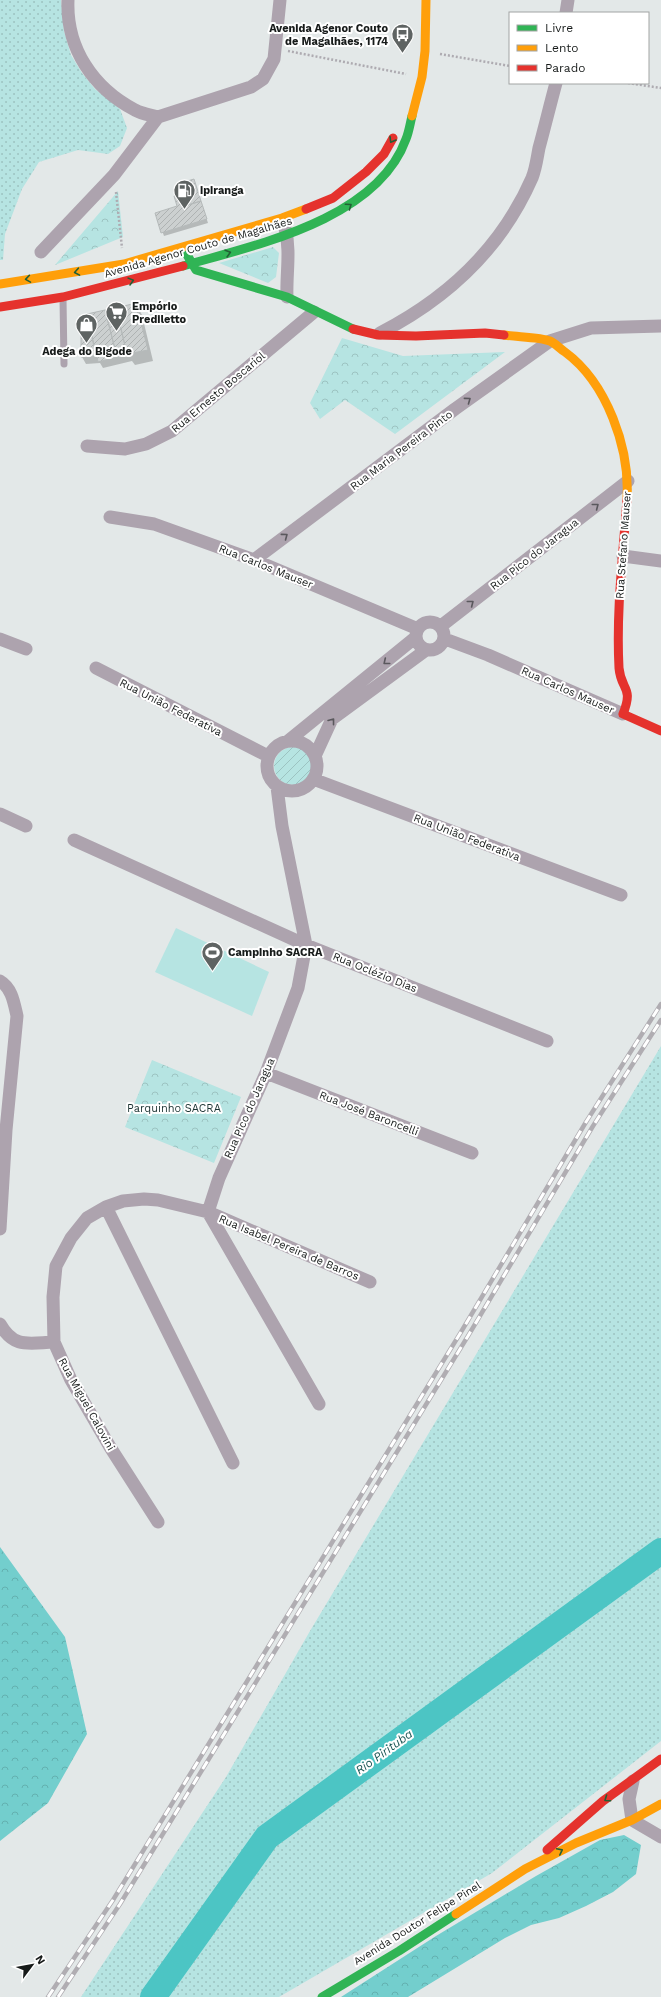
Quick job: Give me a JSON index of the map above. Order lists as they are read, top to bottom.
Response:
{
  "streets": {
    "street": [
      "Avenida Agenor Couto de Magalhães",
      "Rua Ernesto Boscariol",
      "Rua Maria Pereira Pinto",
      "Rua Stefano Mauser",
      "Rua Pico do Jaragua",
      "Rua Carlos Mauser",
      "Rua União Federativa",
      "Rua Oclézio Dias",
      "Rua José Baroncelli",
      "Rua Isabel Pereira de Barros",
      "Rua Miguel Calovini",
      "Avenida Doutor Felipe Pinel"
    ]
  },
  "crossings": [
    ["Rua Maria Pereira Pinto", "Rua Stefano Mauser"],
    ["Rua Maria Pereira Pinto", "Rua Carlos Mauser"],
    ["Rua Stefano Mauser", "Rua Pico do Jaragua"],
    ["Rua Stefano Mauser", "Rua Carlos Mauser"],
    ["Rua Pico do Jaragua", "Rua Carlos Mauser"],
    ["Rua Pico do Jaragua", "Rua União Federativa"],
    ["Rua Pico do Jaragua", "Rua Oclézio Dias"],
    ["Rua Pico do Jaragua", "Rua José Baroncelli"],
    ["Rua Pico do Jaragua", "Rua Isabel Pereira de Barros"],
    ["Rua Pico do Jaragua", "Rua Miguel Calovini"],
    ["Rua Isabel Pereira de Barros", "Rua Miguel Calovini"]
  ],
  "water": ["Rio Pirituba"],
  "parks": ["Parquinho SACRA"],
  "places": {
    "bus stop": ["Avenida Agenor Couto de Magalhães, 1174"],
    "fuel station": ["ipiranga"],
    "supermarket": ["Empório Prediletto"],
    "shop": ["Adega do Bigode"],
    "sports": ["Campinho SACRA"]
  },
  "legend": ["Livre", "Lento", "Parado"],
  "north": "top right"
}
